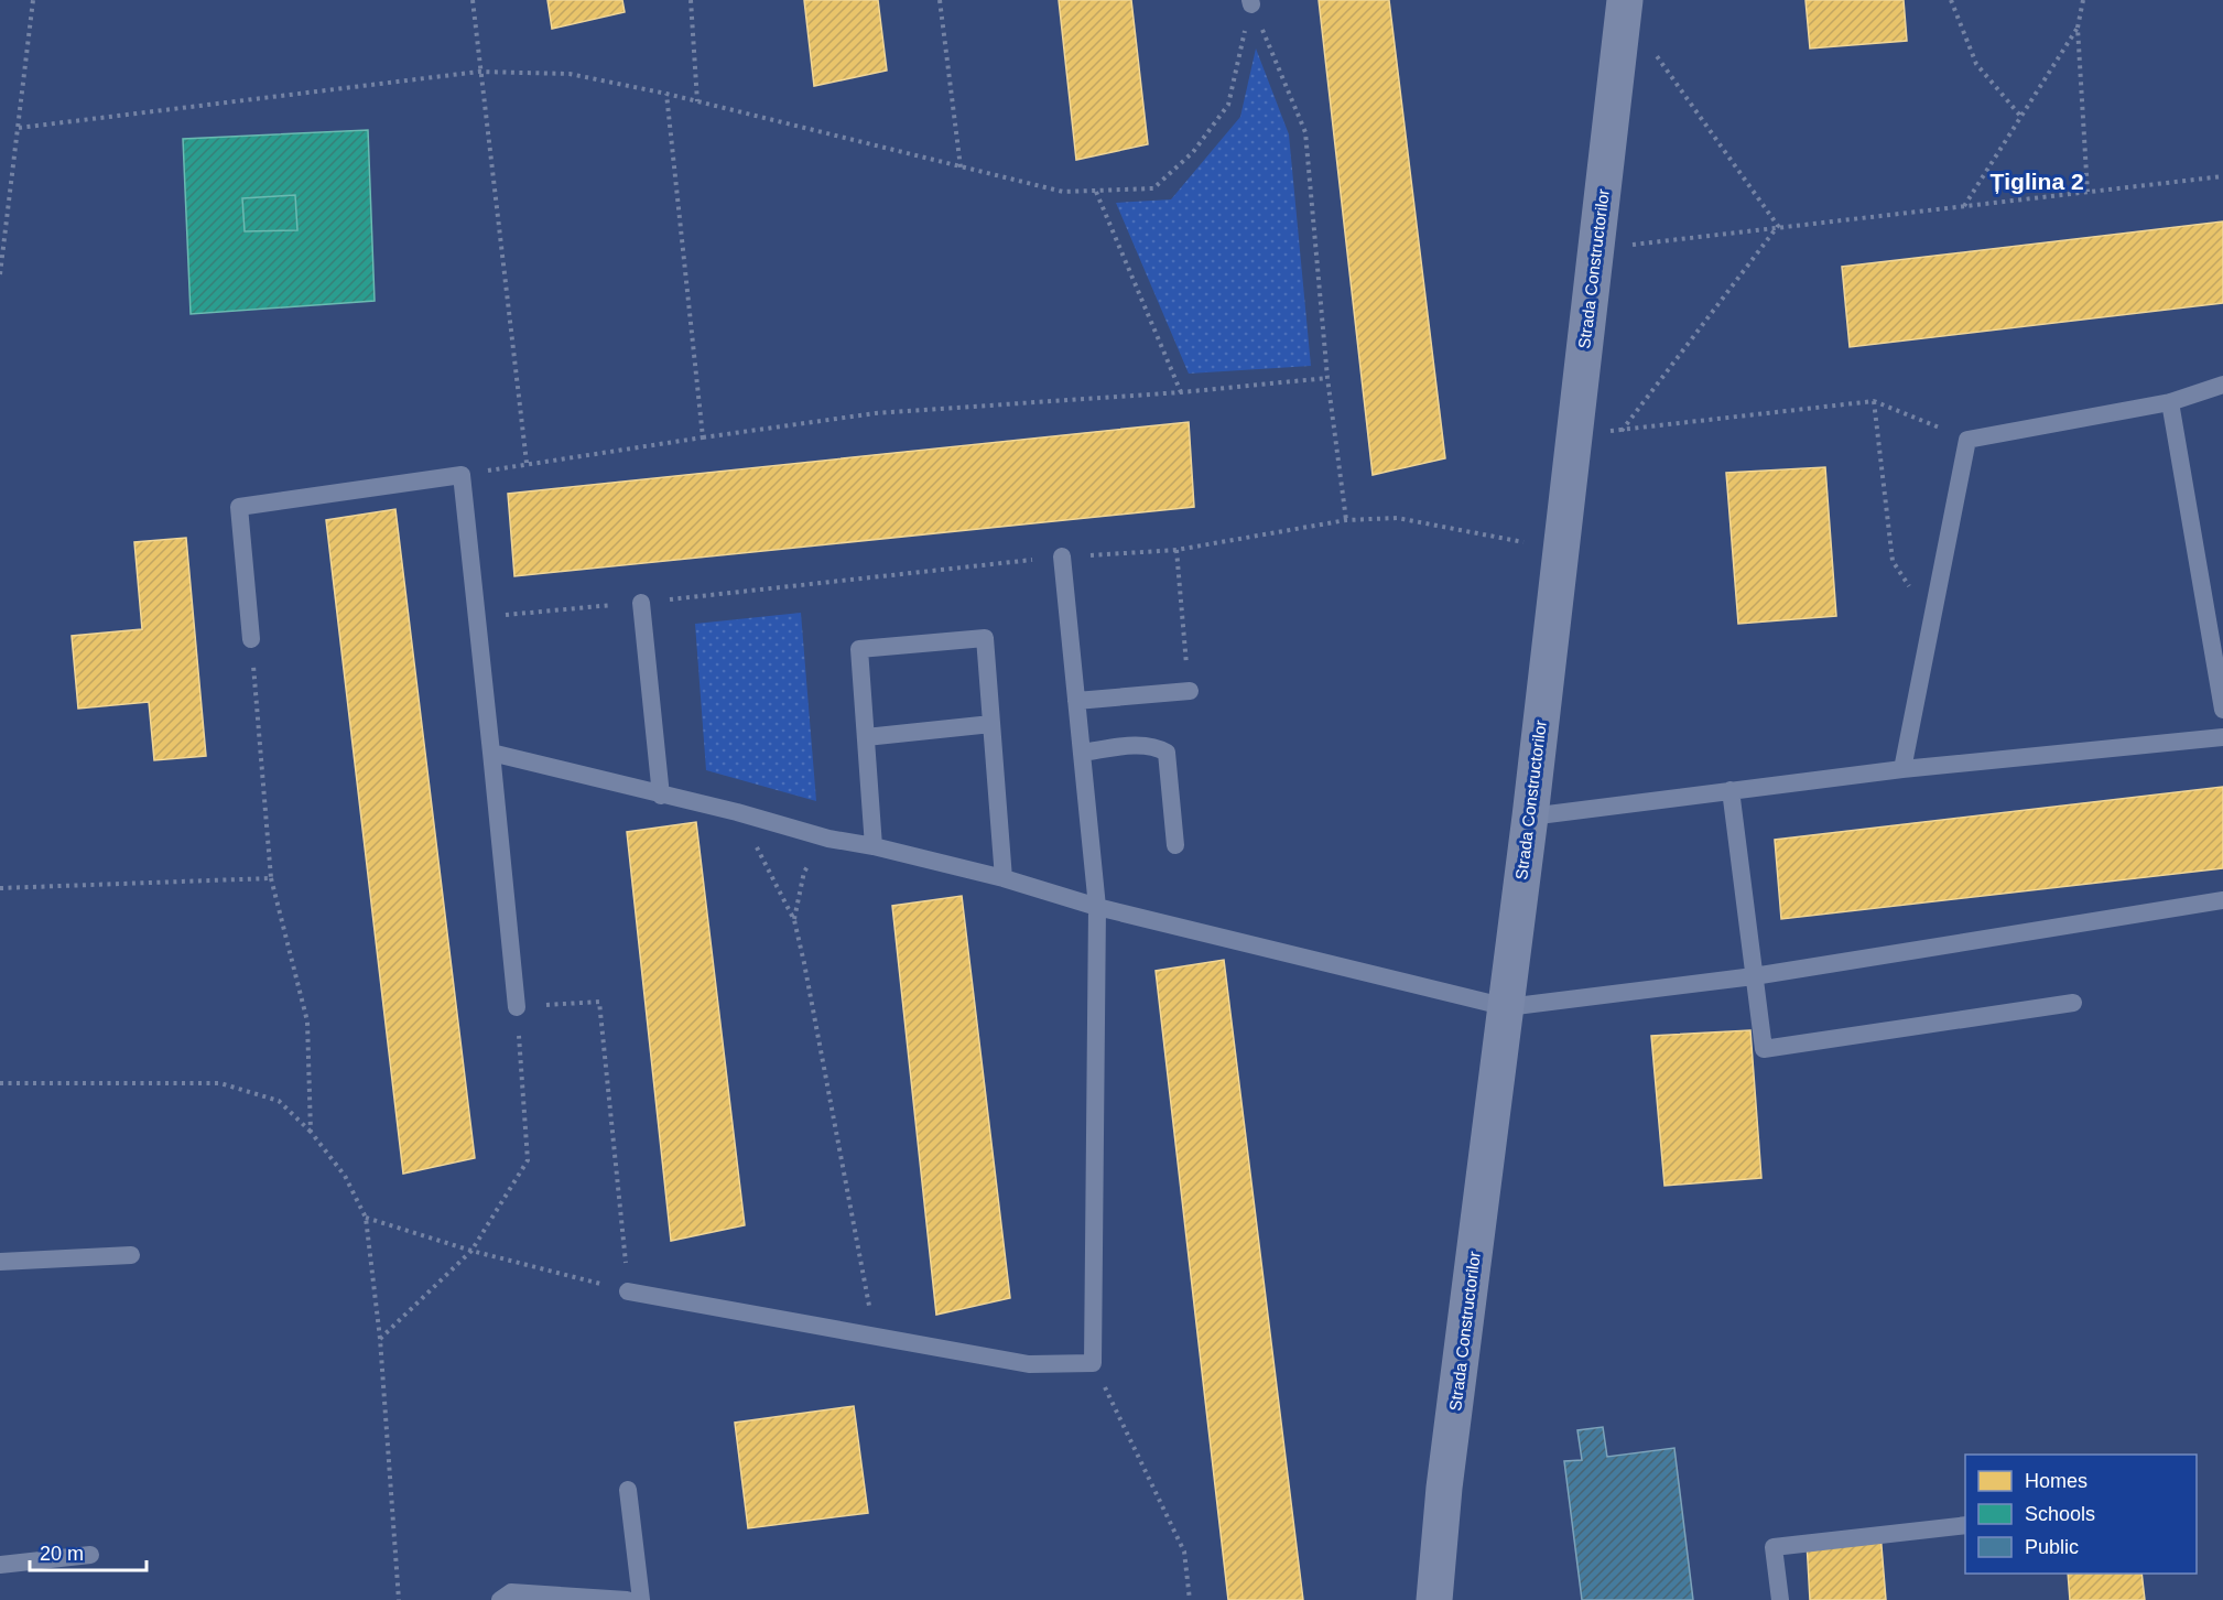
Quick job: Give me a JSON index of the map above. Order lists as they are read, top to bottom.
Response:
{
  "streets": {
    "street": ["Strada Constructorilor"]
  },
  "districts": ["Țiglina 2"],
  "legend": ["Homes", "Schools", "Public"],
  "scale_bar": "20 m"
}
